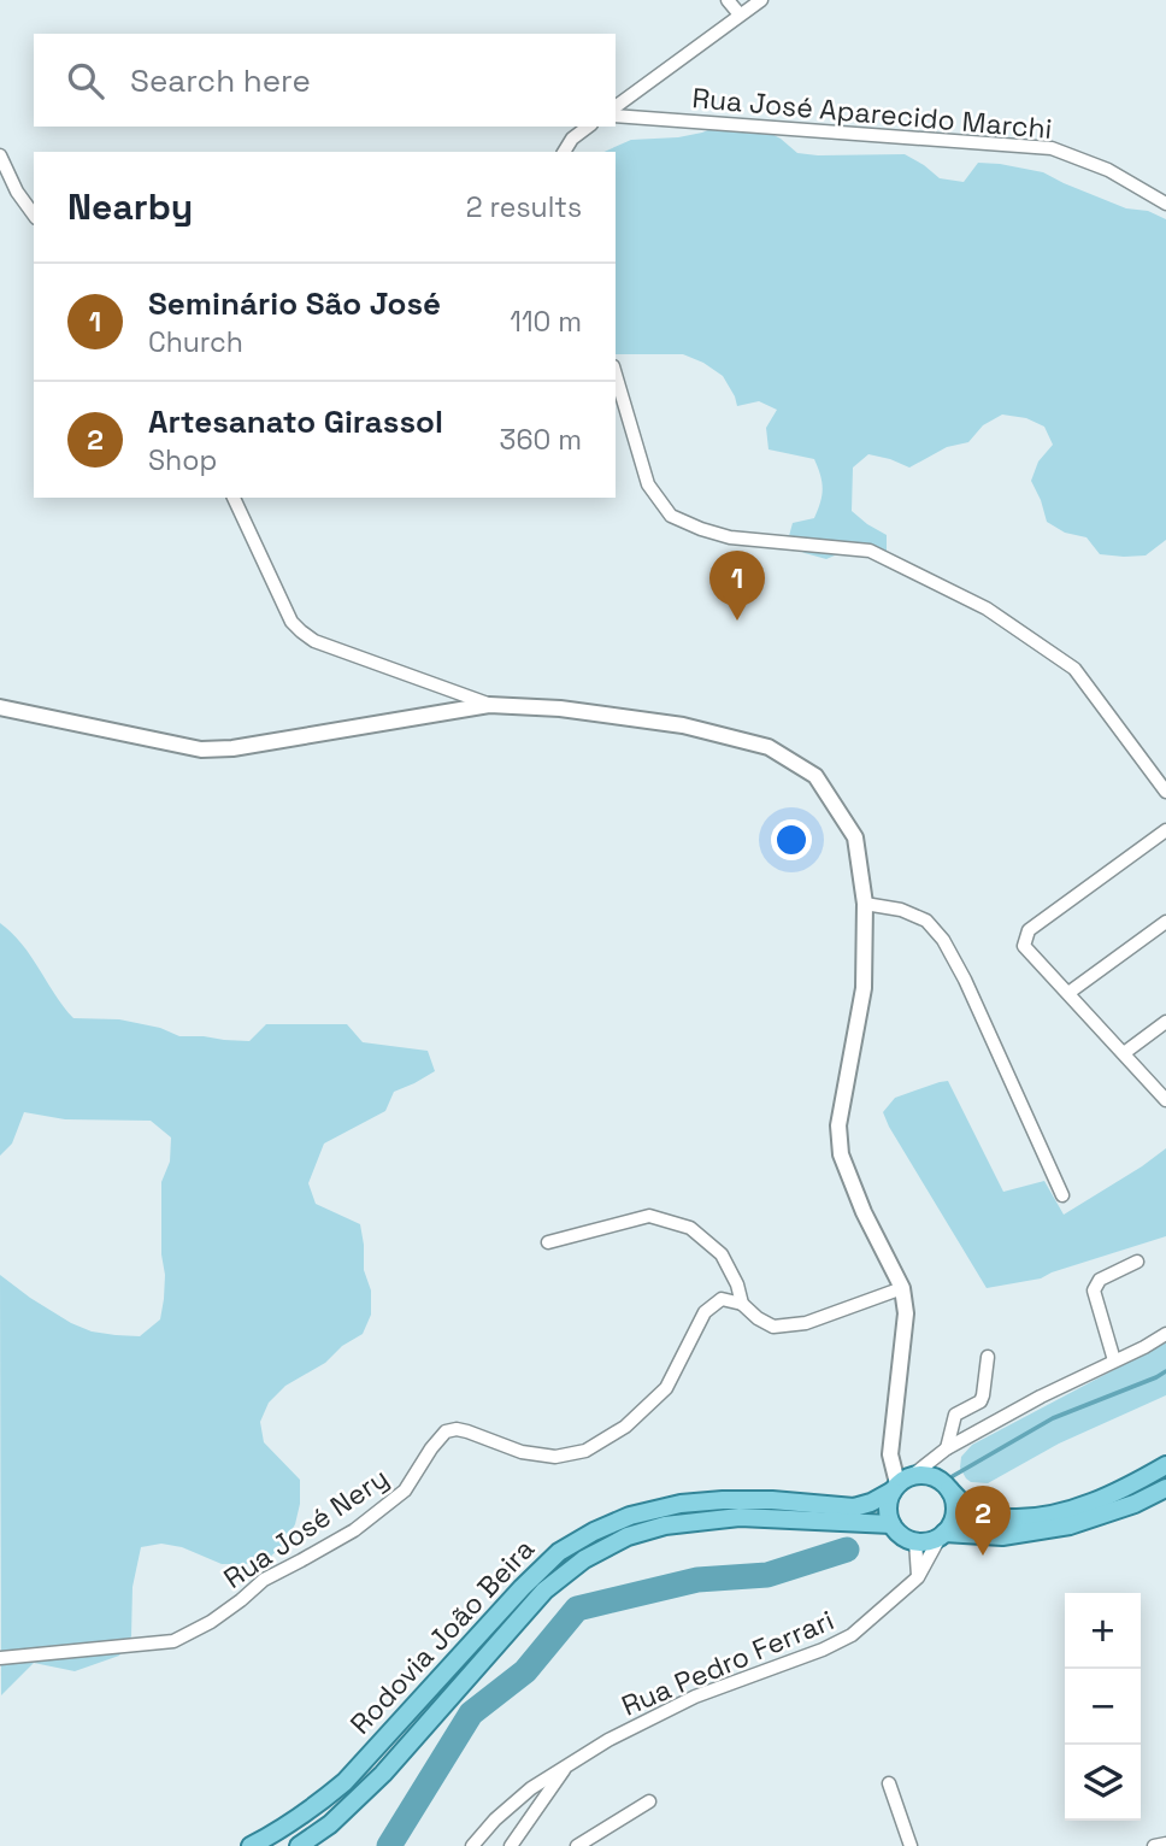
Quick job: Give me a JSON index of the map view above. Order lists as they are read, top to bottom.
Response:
{
  "streets": {
    "main road": ["Rodovia João Beira"],
    "street": ["Rua José Aparecido Marchi", "Rua José Nery", "Rua Pedro Ferrari"]
  },
  "crossings": [
    ["Rodovia João Beira", "Rua Pedro Ferrari"]
  ],
  "page": {
    "search": "Search here",
    "heading": ["Nearby", "2 results"],
    "list": [
      {
        "mark": "1",
        "name": "Seminário São José",
        "note": "Church",
        "value": "110 m"
      },
      {
        "mark": "2",
        "name": "Artesanato Girassol",
        "note": "Shop",
        "value": "360 m"
      }
    ],
    "pins": ["1", "2"],
    "map_buttons": ["+", "−"]
  }
}
